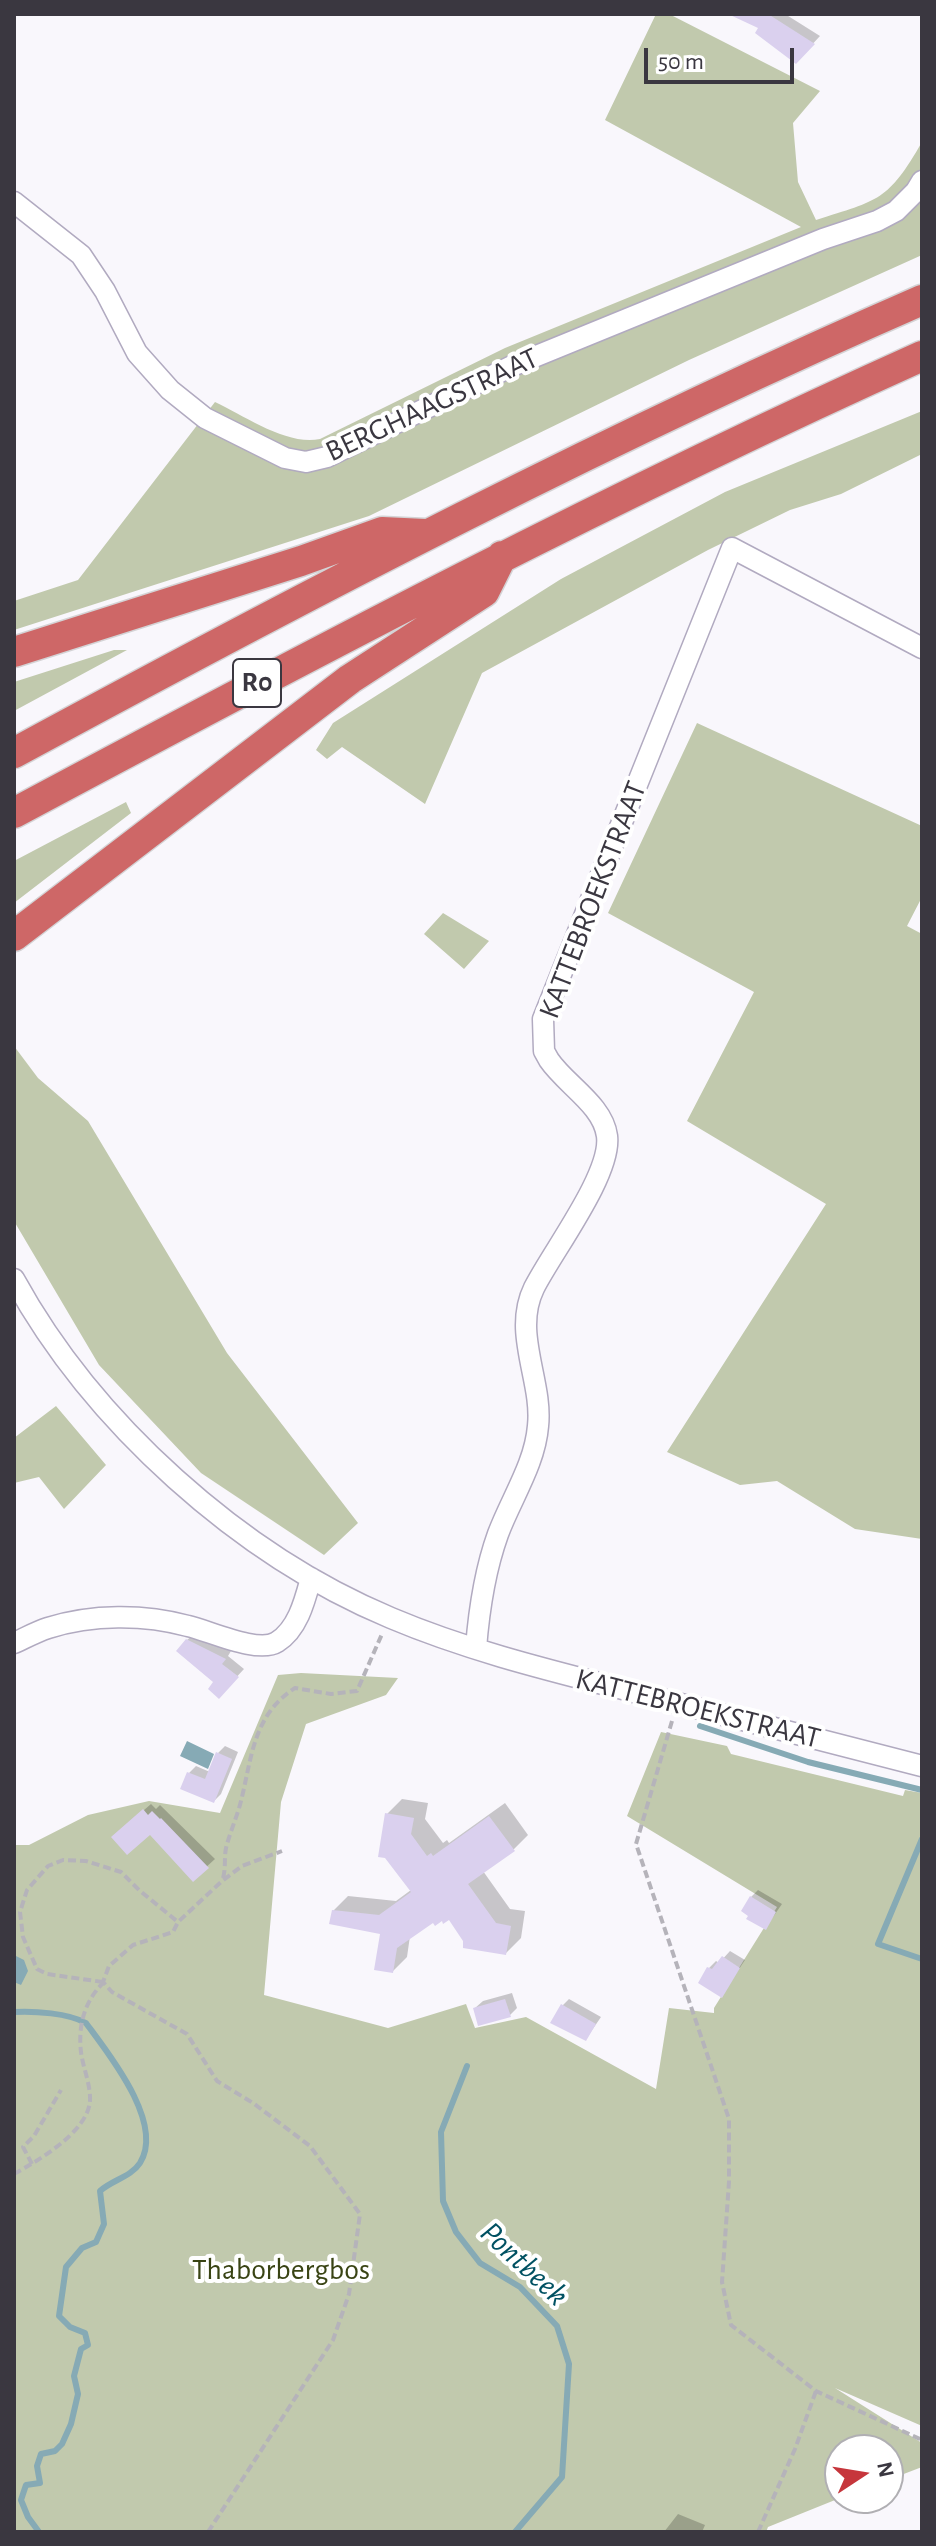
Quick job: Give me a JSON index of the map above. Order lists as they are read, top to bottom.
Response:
{
  "streets": {
    "highway": ["R0"],
    "street": ["BERGHAAGSTRAAT", "KATTEBROEKSTRAAT"]
  },
  "water": ["Pontbeek"],
  "parks": ["Thaborbergbos"],
  "scale_bar": "50 m",
  "north": "right"
}
